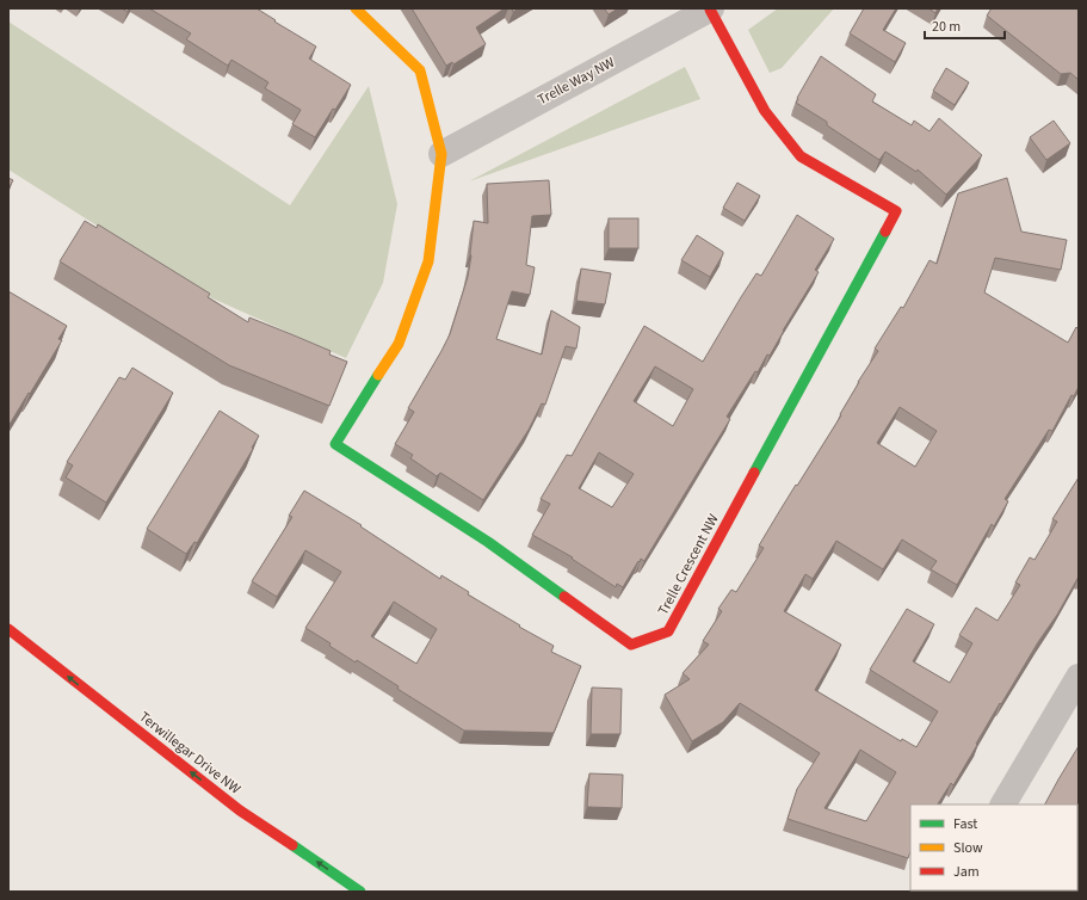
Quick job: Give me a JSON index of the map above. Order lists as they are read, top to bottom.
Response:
{
  "streets": {
    "street": ["Trelle Way NW", "Trelle Crescent NW", "Terwillegar Drive NW"]
  },
  "crossings": [
    ["Trelle Way NW", "Trelle Crescent NW"]
  ],
  "one_way": ["Terwillegar Drive NW"],
  "legend": ["Fast", "Slow", "Jam"],
  "scale_bar": "20 m"
}
